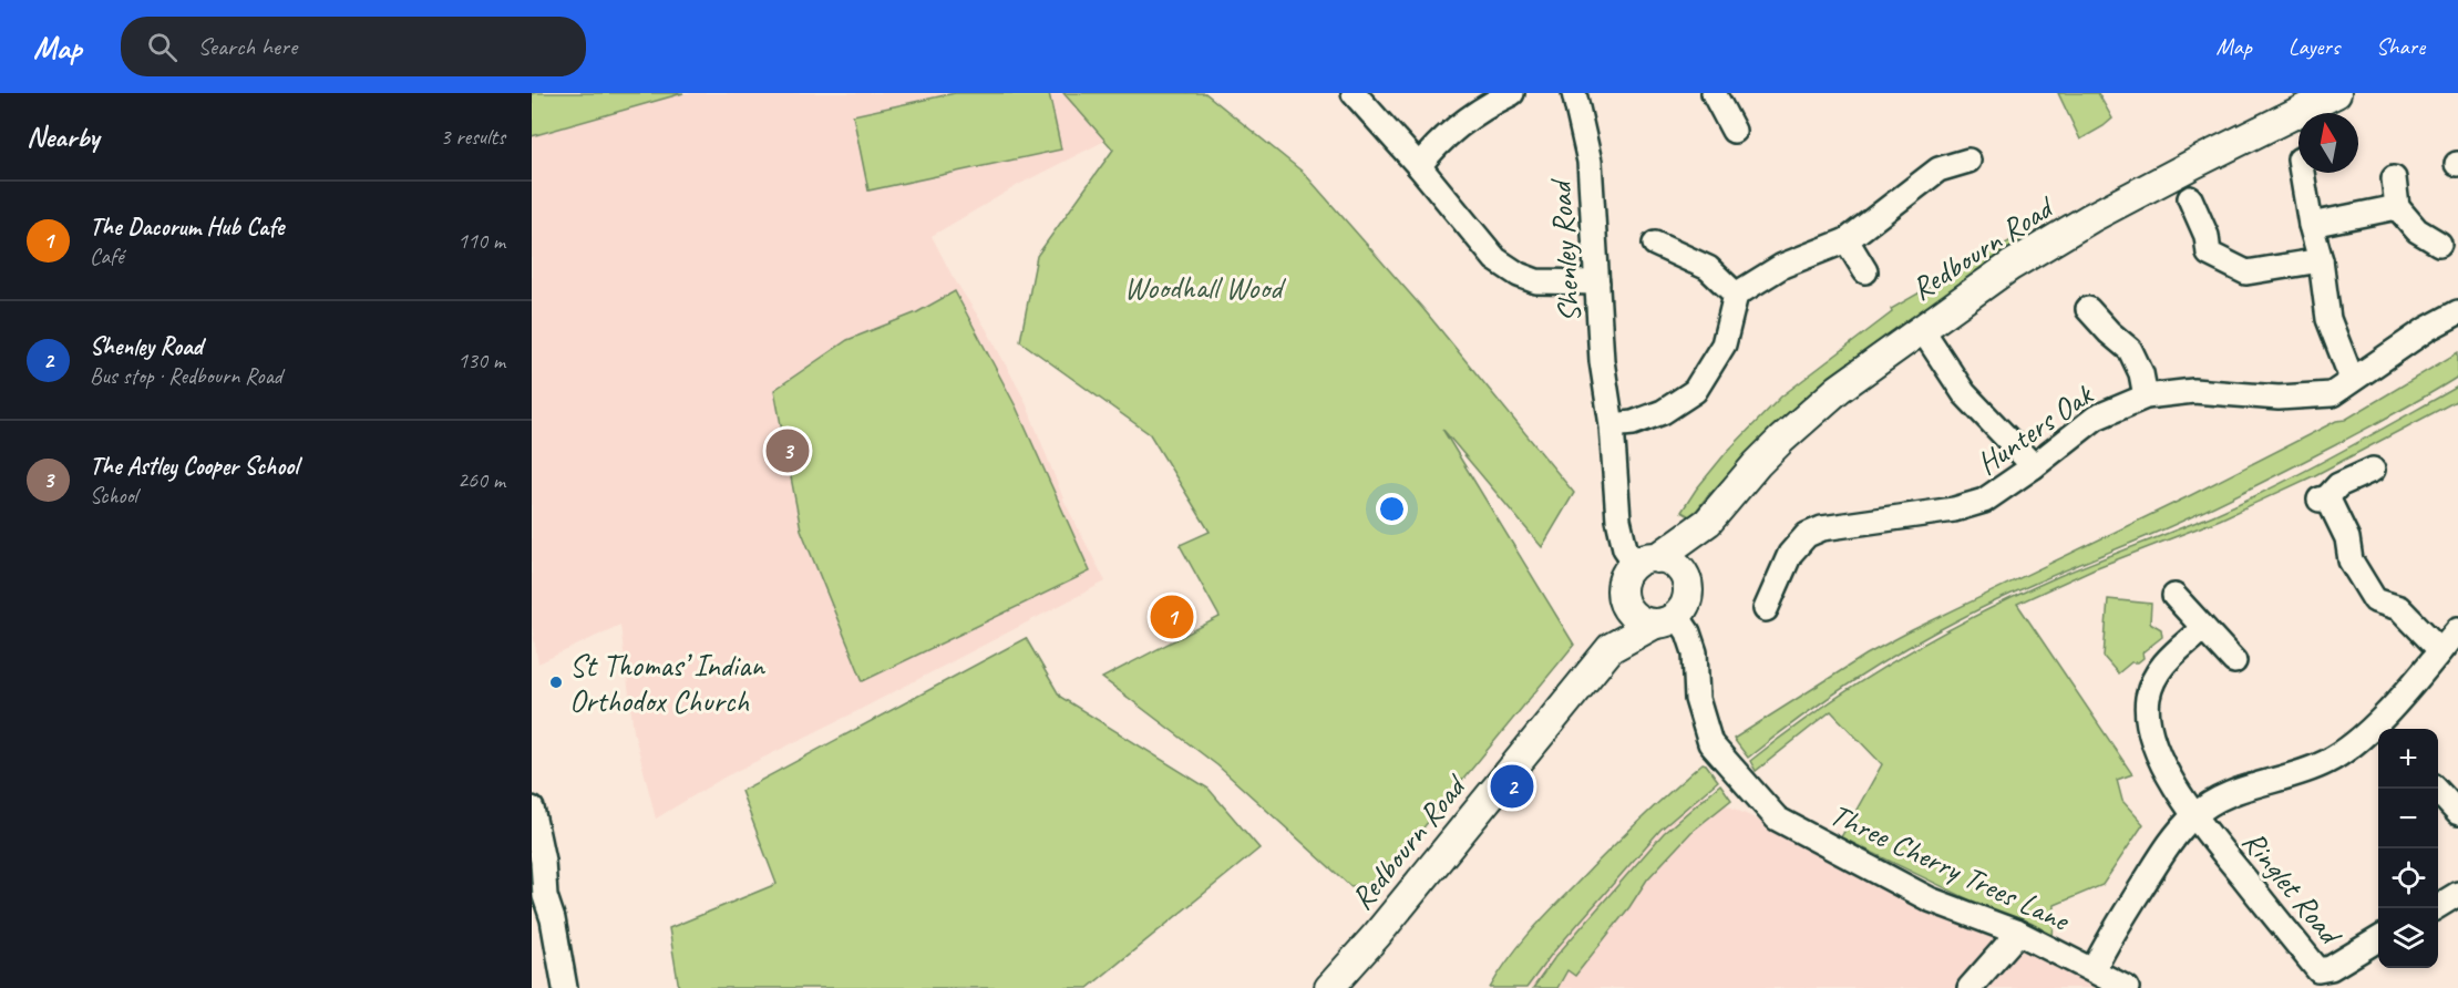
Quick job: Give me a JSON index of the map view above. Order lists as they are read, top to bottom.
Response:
{
  "streets": {
    "main road": ["Redbourn Road"],
    "street": [
      "Shenley Road",
      "Hunters Oak",
      "Three Cherry Trees Lane",
      "Ringlet Road"
    ]
  },
  "crossings": [
    ["Redbourn Road", "Shenley Road"],
    ["Redbourn Road", "Three Cherry Trees Lane"],
    ["Shenley Road", "Three Cherry Trees Lane"]
  ],
  "parks": ["Woodhall Wood"],
  "places": ["St Thomas’ Indian Orthodox Church"],
  "north": "top",
  "page": {
    "header": "Map",
    "search": "Search here",
    "nav": ["Map", "Layers", "Share"],
    "heading": ["Nearby", "3 results"],
    "list": [
      {
        "mark": "1",
        "name": "The Dacorum Hub Cafe",
        "note": "Café",
        "value": "110 m"
      },
      {
        "mark": "2",
        "name": "Shenley Road",
        "note": "Bus stop · Redbourn Road",
        "value": "130 m"
      },
      {
        "mark": "3",
        "name": "The Astley Cooper School",
        "note": "School",
        "value": "260 m"
      }
    ],
    "pins": ["3", "1", "2"],
    "map_buttons": ["+", "−"]
  }
}
